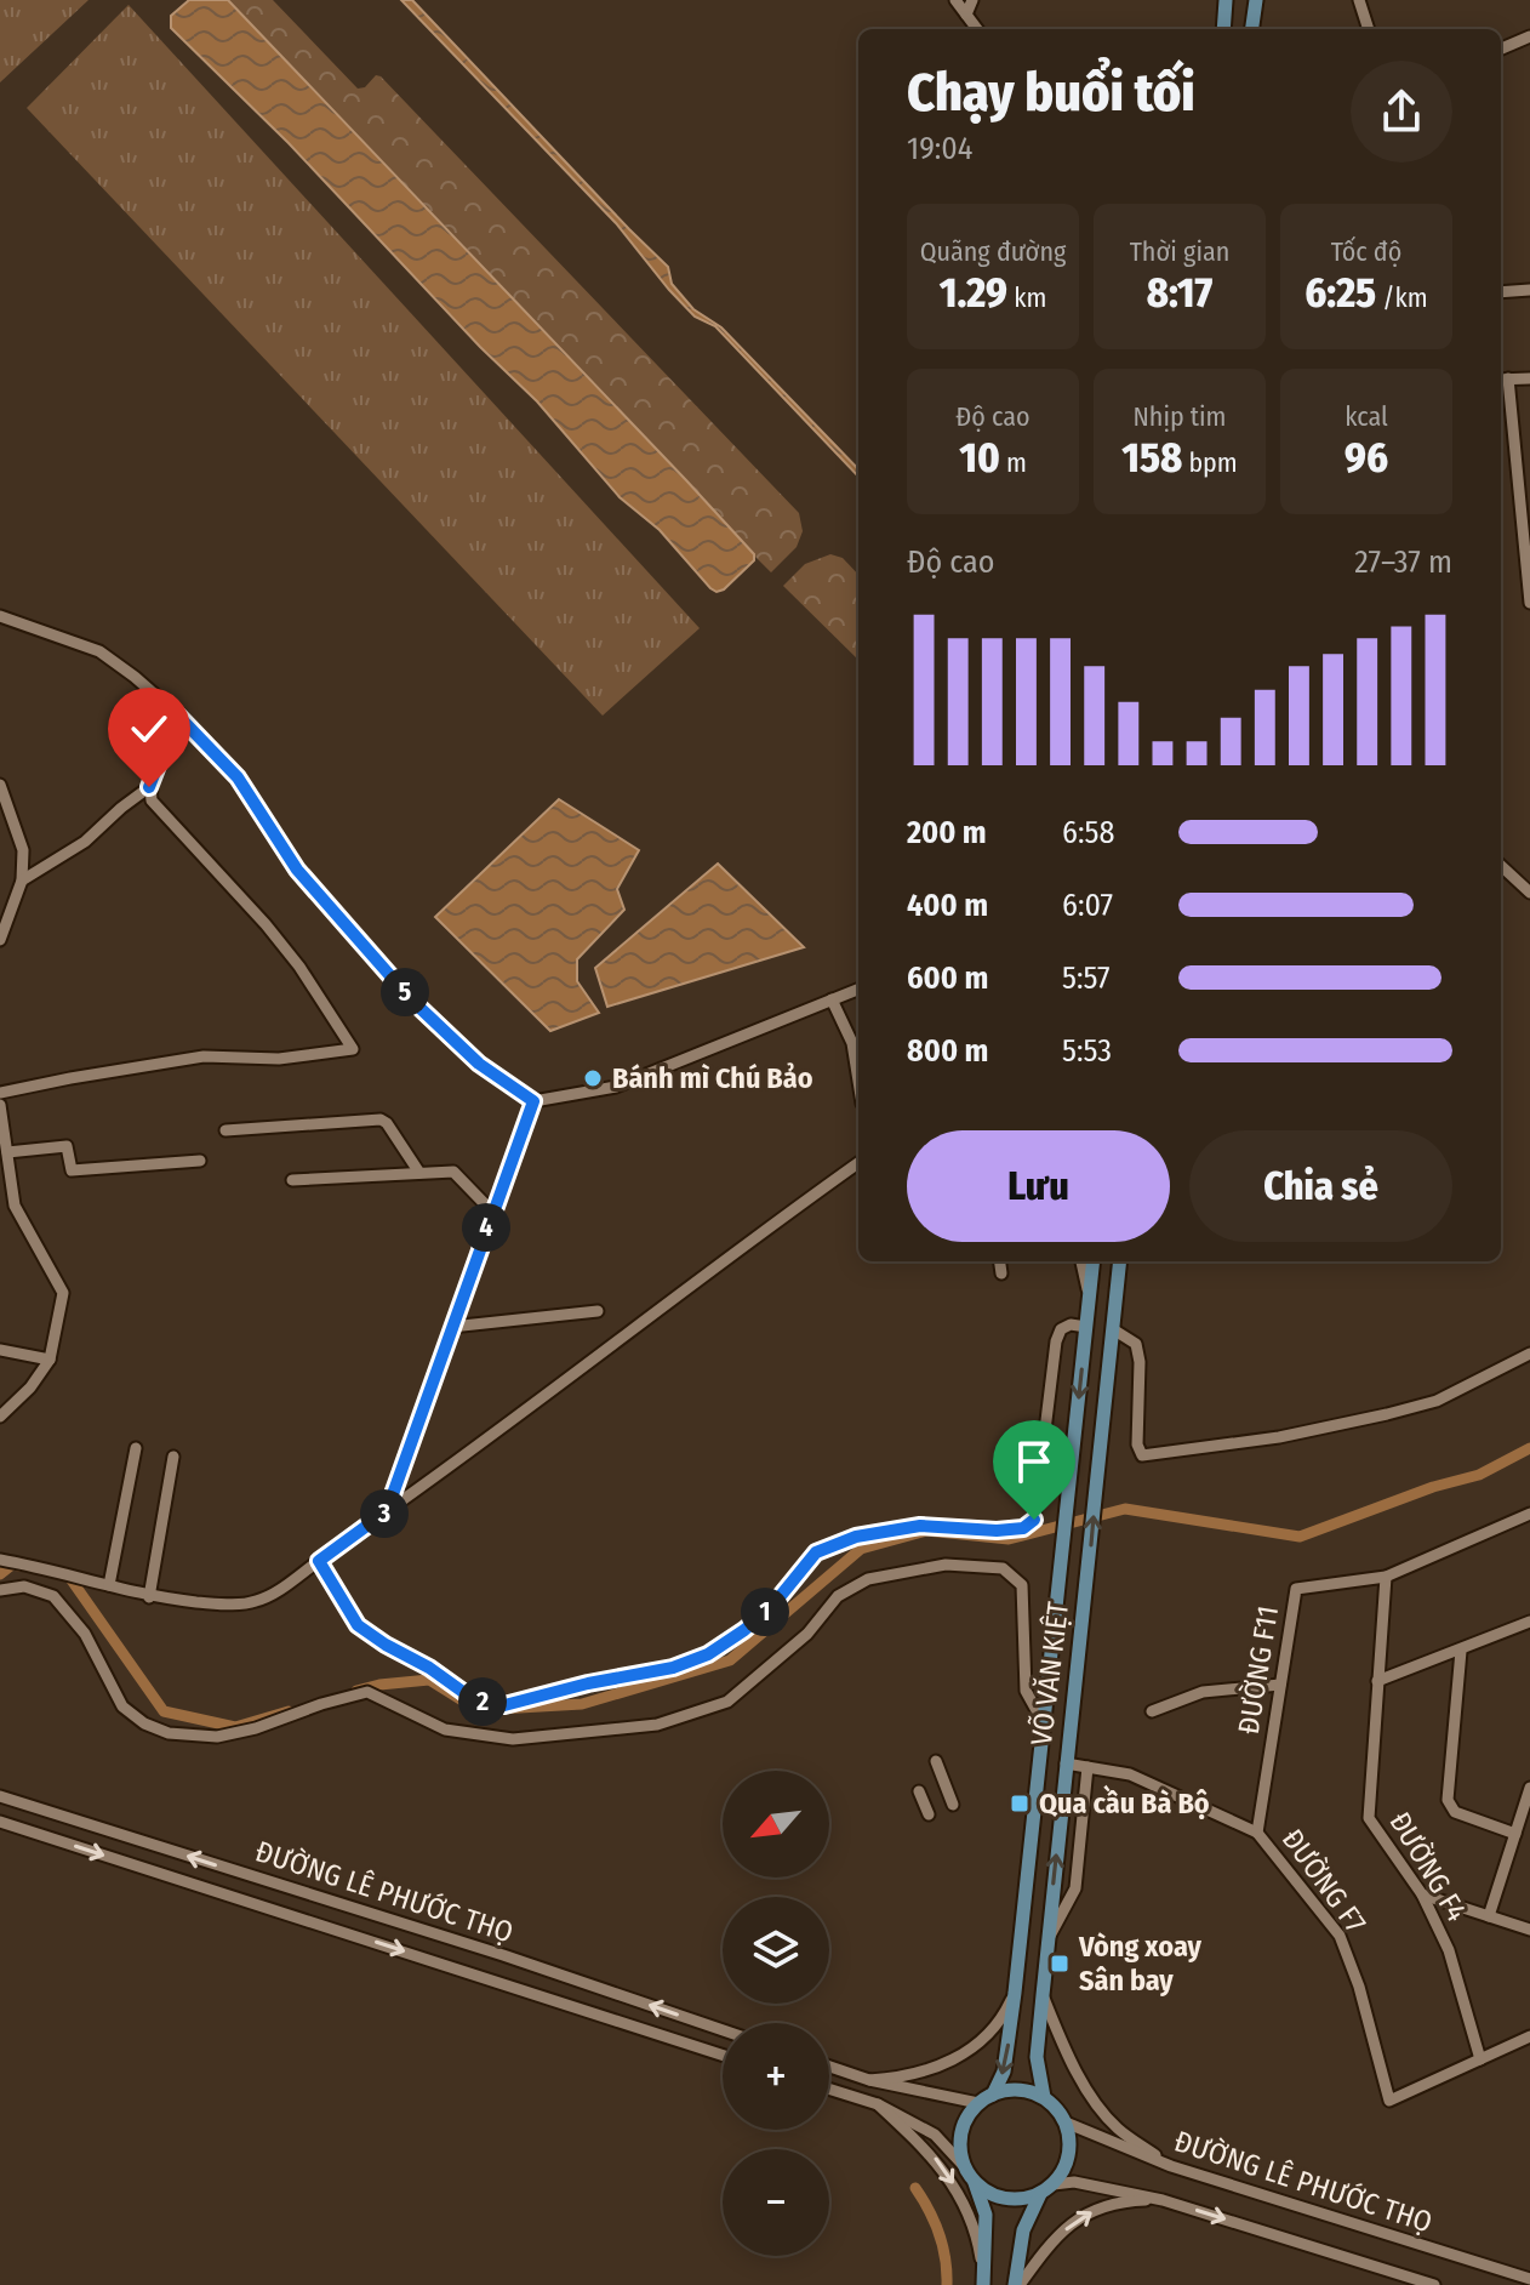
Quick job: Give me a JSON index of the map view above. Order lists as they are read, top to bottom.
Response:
{
  "streets": {
    "main road": ["VÕ VĂN KIỆT"],
    "street": [
      "ĐƯỜNG F11",
      "ĐƯỜNG F4",
      "ĐƯỜNG F7",
      "ĐƯỜNG LÊ PHƯỚC THỌ"
    ]
  },
  "crossings": [
    ["ĐƯỜNG F11", "ĐƯỜNG F4"],
    ["ĐƯỜNG F11", "ĐƯỜNG F7"],
    ["VÕ VĂN KIỆT", "ĐƯỜNG F7"],
    ["VÕ VĂN KIỆT", "ĐƯỜNG LÊ PHƯỚC THỌ"],
    ["ĐƯỜNG F4", "ĐƯỜNG F7"]
  ],
  "places": {
    "other": ["Bánh mì Chú Bảo"],
    "transit": ["Qua cầu Bà Bộ", "Vòng xoay Sân bay"]
  },
  "north": "bottom left",
  "page": {
    "heading": ["Chạy buổi tối", "19:04"],
    "stats": [
      ["Quãng đường", "1.29 km"],
      ["Thời gian", "8:17"],
      ["Tốc độ", "6:25 /km"],
      ["Độ cao", "10 m"],
      ["Nhịp tim", "158 bpm"],
      ["kcal", "96"]
    ],
    "chart": ["Độ cao", "27–37 m"],
    "list": [
      {
        "name": "200 m",
        "note": "6:58"
      },
      {
        "name": "400 m",
        "note": "6:07"
      },
      {
        "name": "600 m",
        "note": "5:57"
      },
      {
        "name": "800 m",
        "note": "5:53"
      }
    ],
    "pins": [
      "5",
      "4",
      "3",
      "1",
      "2"
    ],
    "buttons": ["Lưu", "Chia sẻ"],
    "map_buttons": ["+", "−"]
  }
}
